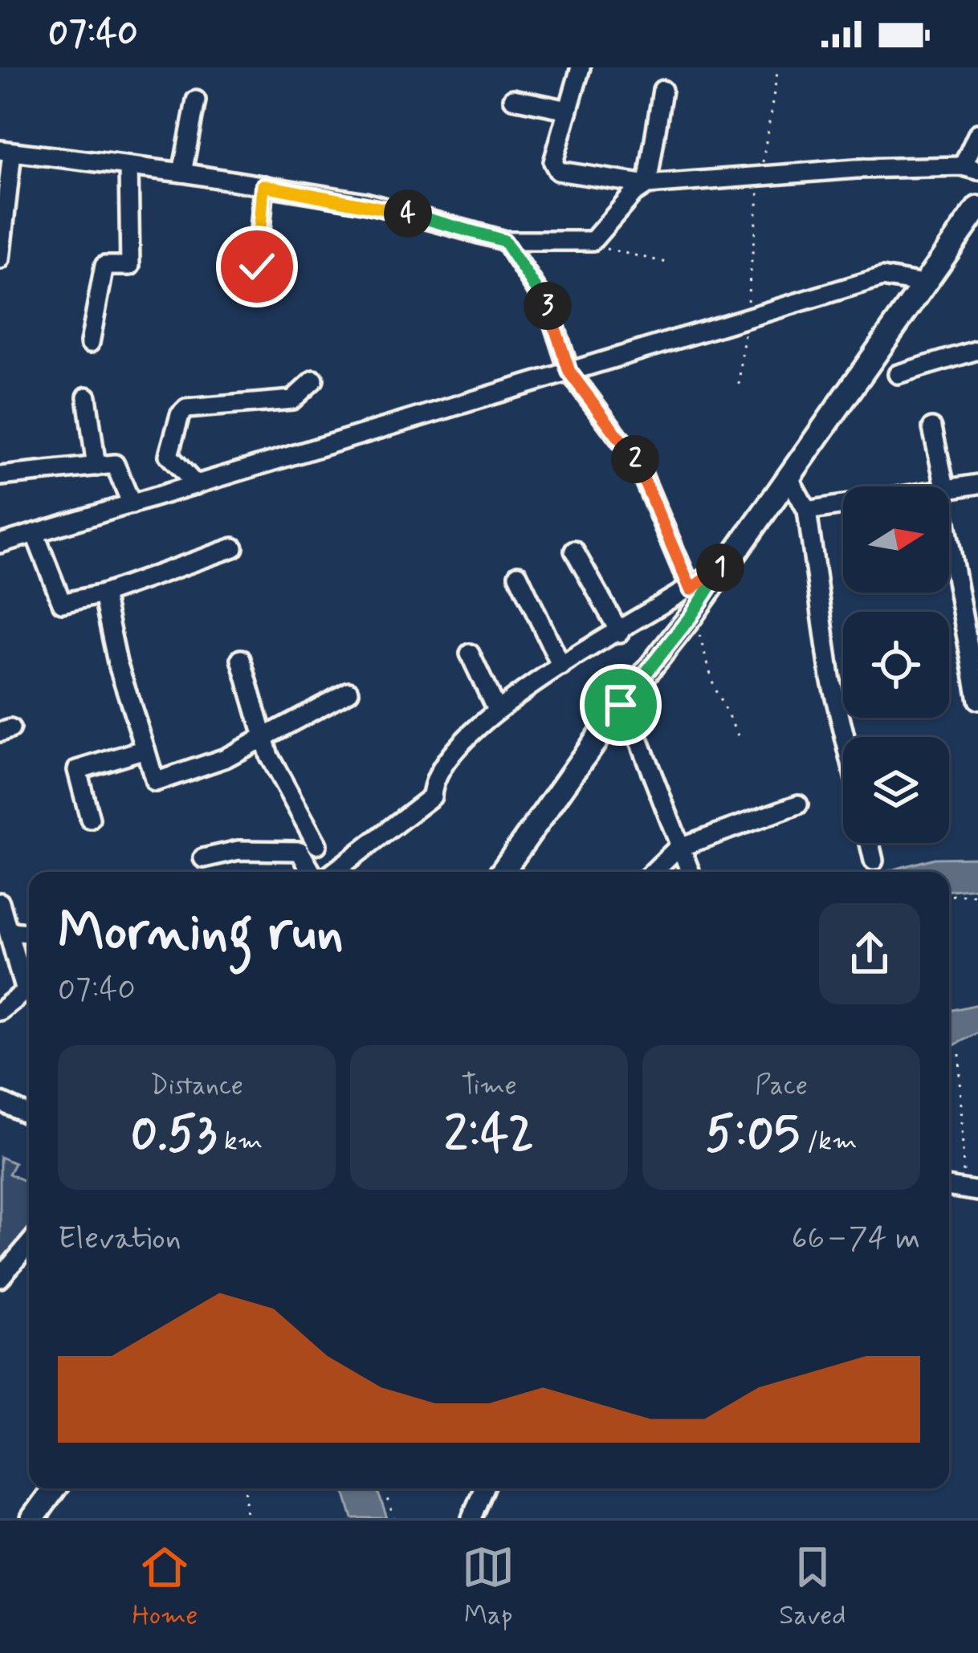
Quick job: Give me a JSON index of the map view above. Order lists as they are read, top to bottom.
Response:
{
  "north": "right",
  "page": {
    "status": "07:40",
    "pins": [
      "4",
      "3",
      "2",
      "1"
    ],
    "heading": ["Morning run", "07:40"],
    "stats": [
      ["Distance", "0.53 km"],
      ["Time", "2:42"],
      ["Pace", "5:05 /km"]
    ],
    "chart": ["Elevation", "66–74 m"],
    "tabs": ["Home", "Map", "Saved"]
  }
}
